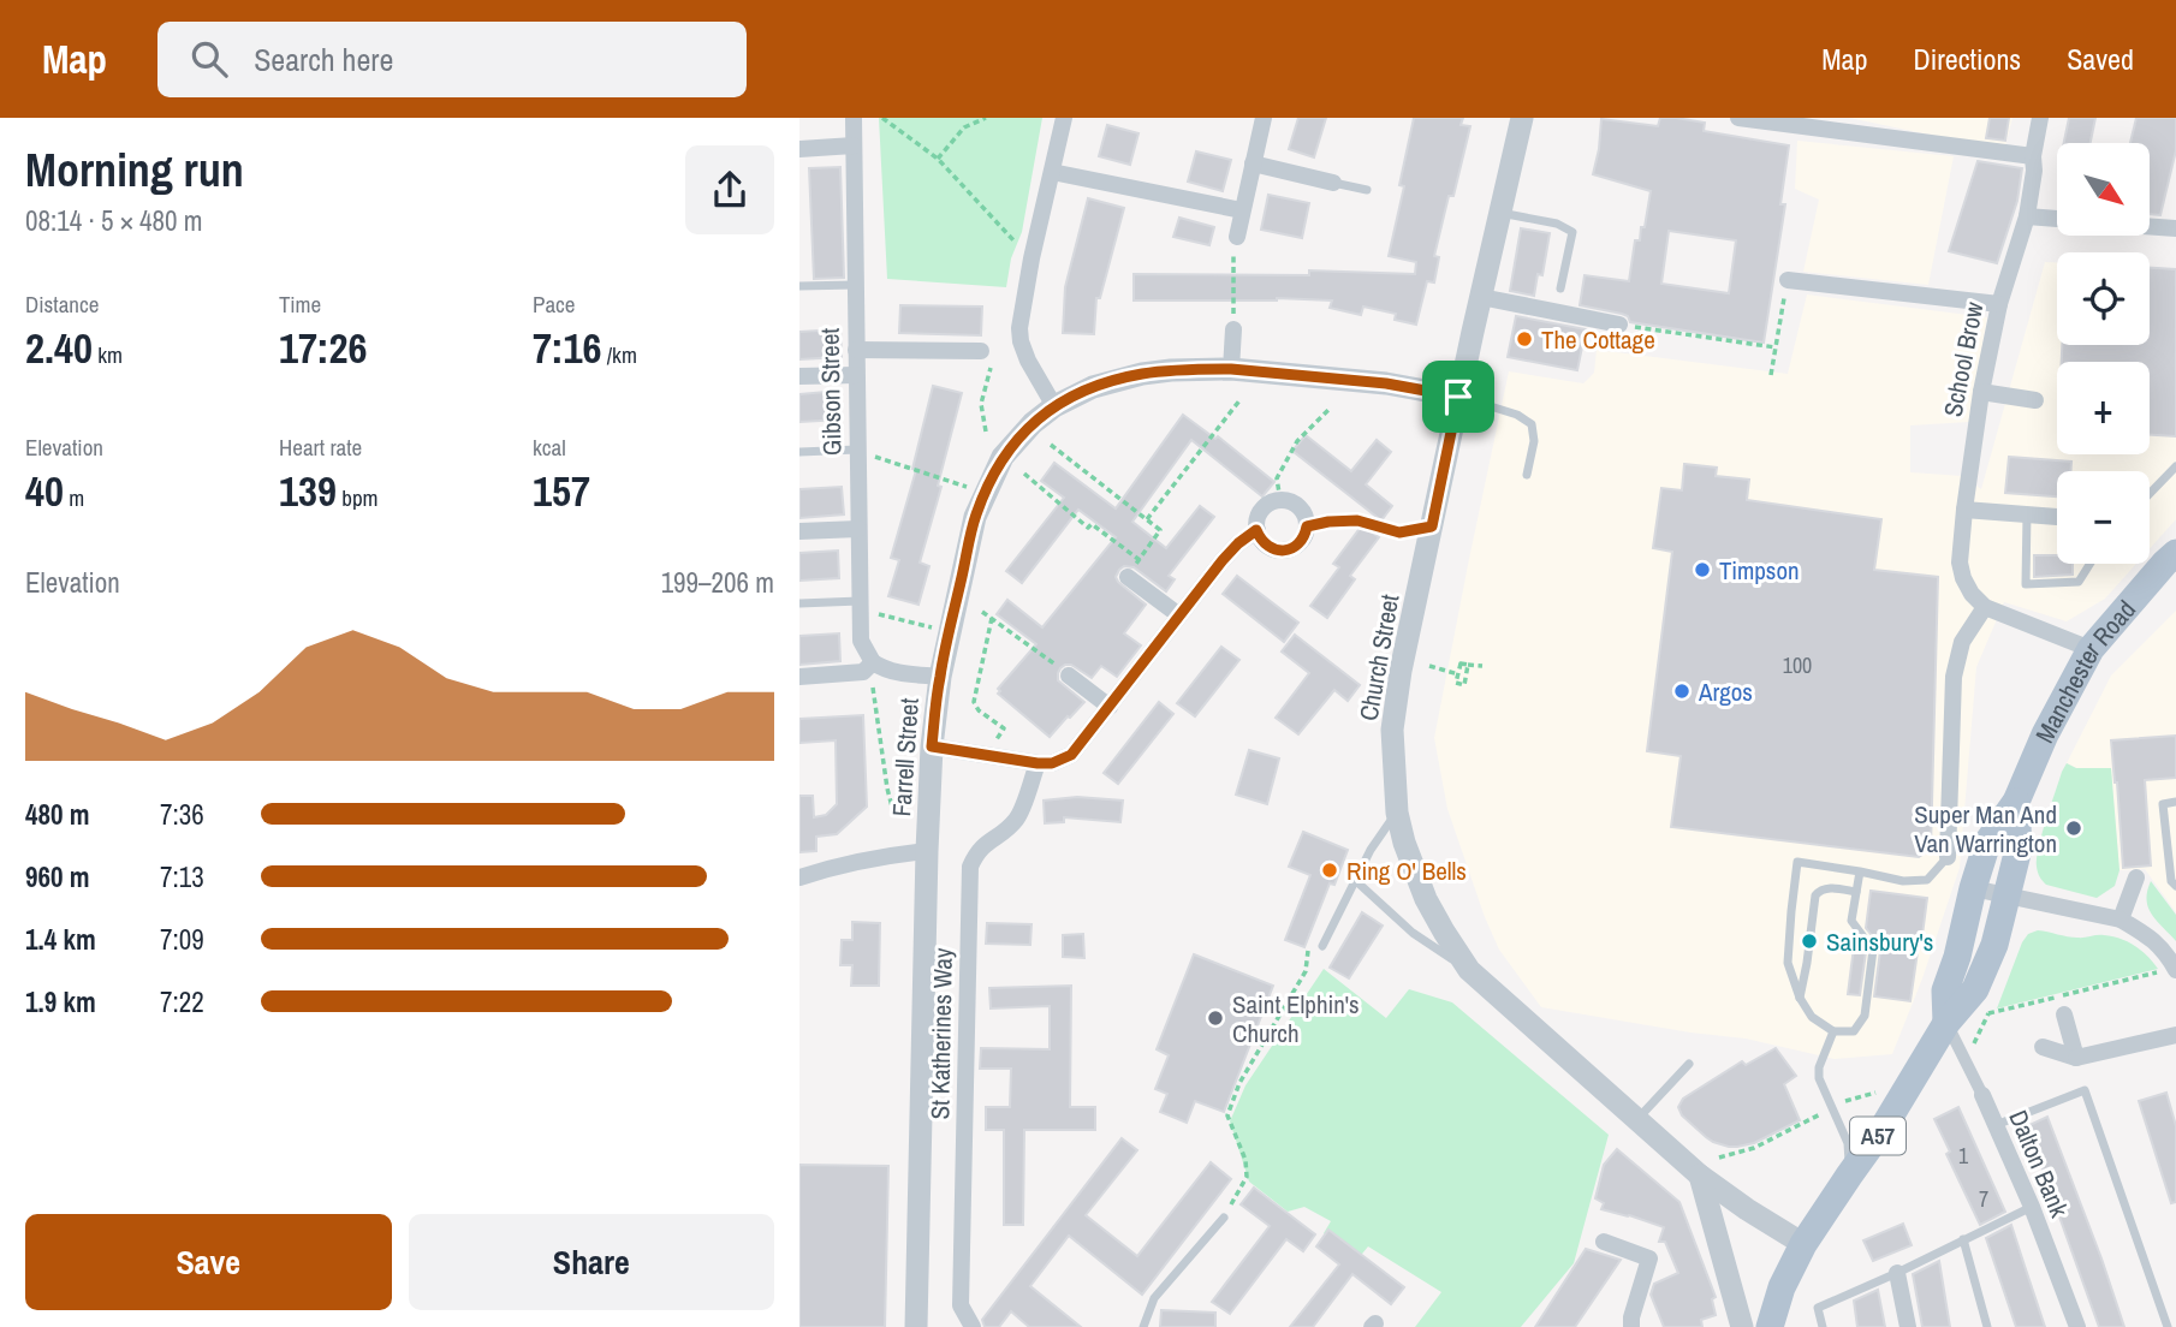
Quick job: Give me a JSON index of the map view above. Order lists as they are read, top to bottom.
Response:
{
  "streets": {
    "main road": ["Manchester Road", "A57"],
    "street": [
      "School Brow",
      "Gibson Street",
      "Church Street",
      "Farrell Street",
      "St Katherines Way",
      "Dalton Bank"
    ]
  },
  "crossings": [
    ["Church Street", "Manchester Road"],
    ["Church Street", "Farrell Street"],
    ["Manchester Road", "Dalton Bank"]
  ],
  "places": [
    "The Cottage",
    "Timpson",
    "Argos",
    "Super Man And Van Warrington",
    "Ring O' Bells",
    "Sainsbury's",
    "Saint Elphin's Church"
  ],
  "house_numbers": ["100", "1", "7"],
  "north": "bottom right",
  "page": {
    "header": "Map",
    "search": "Search here",
    "nav": ["Map", "Directions", "Saved"],
    "heading": ["Morning run", "08:14 · 5 × 480 m"],
    "map_buttons": ["+", "−"],
    "stats": [
      ["Distance", "2.40 km"],
      ["Time", "17:26"],
      ["Pace", "7:16 /km"],
      ["Elevation", "40 m"],
      ["Heart rate", "139 bpm"],
      ["kcal", "157"]
    ],
    "chart": ["Elevation", "199–206 m"],
    "list": [
      {
        "name": "480 m",
        "note": "7:36"
      },
      {
        "name": "960 m",
        "note": "7:13"
      },
      {
        "name": "1.4 km",
        "note": "7:09"
      },
      {
        "name": "1.9 km",
        "note": "7:22"
      }
    ],
    "buttons": ["Save", "Share"]
  }
}
